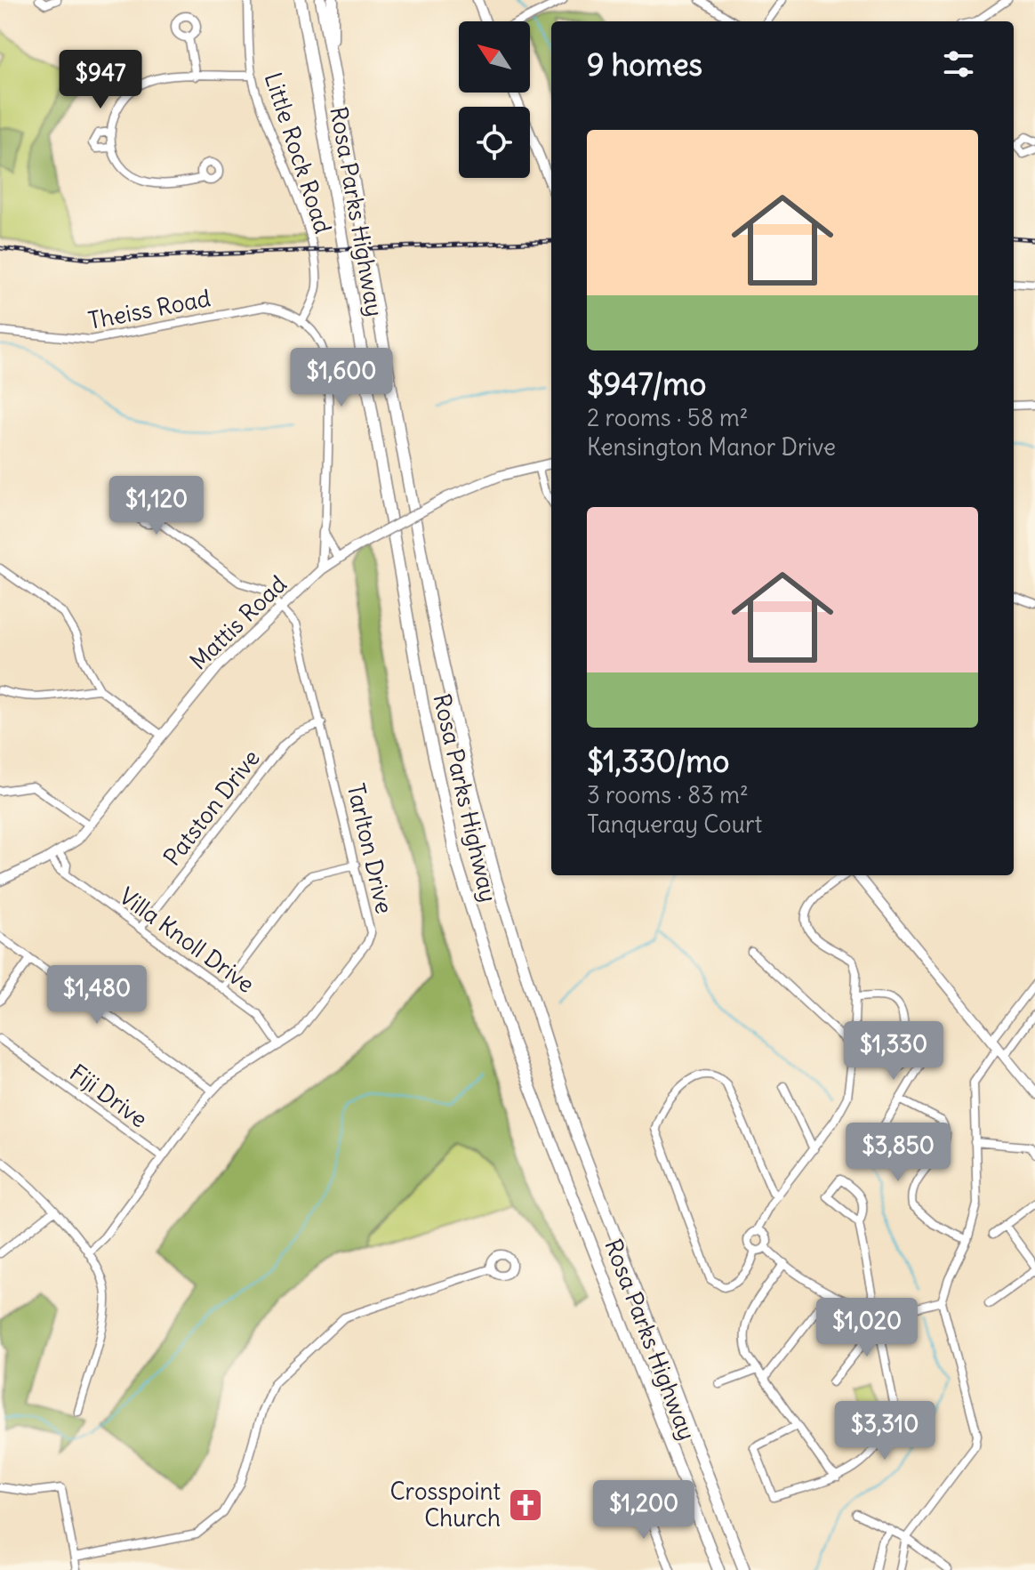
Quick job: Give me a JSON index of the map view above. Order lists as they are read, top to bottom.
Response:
{
  "streets": {
    "highway": ["Rosa Parks Highway"],
    "main road": ["Mattis Road"],
    "street": [
      "Little Rock Road",
      "Theiss Road",
      "Patston Drive",
      "Tarlton Drive",
      "Villa Knoll Drive",
      "Fiji Drive"
    ]
  },
  "crossings": [
    ["Little Rock Road", "Theiss Road"],
    ["Mattis Road", "Tarlton Drive"],
    ["Mattis Road", "Villa Knoll Drive"],
    ["Patston Drive", "Tarlton Drive"],
    ["Patston Drive", "Villa Knoll Drive"],
    ["Tarlton Drive", "Villa Knoll Drive"],
    ["Tarlton Drive", "Fiji Drive"]
  ],
  "places": {
    "church": ["Crosspoint Church"]
  },
  "north": "top left",
  "page": {
    "heading": "9 homes",
    "price": [
      "$947",
      "$1,600",
      "$1,120",
      "$1,480",
      "$1,330",
      "$3,850",
      "$1,020",
      "$3,310",
      "$1,200"
    ],
    "list": [
      {
        "name": "$947/mo",
        "note": "2 rooms · 58 m² · Kensington Manor Drive"
      },
      {
        "name": "$1,330/mo",
        "note": "3 rooms · 83 m² · Tanqueray Court"
      }
    ]
  }
}
